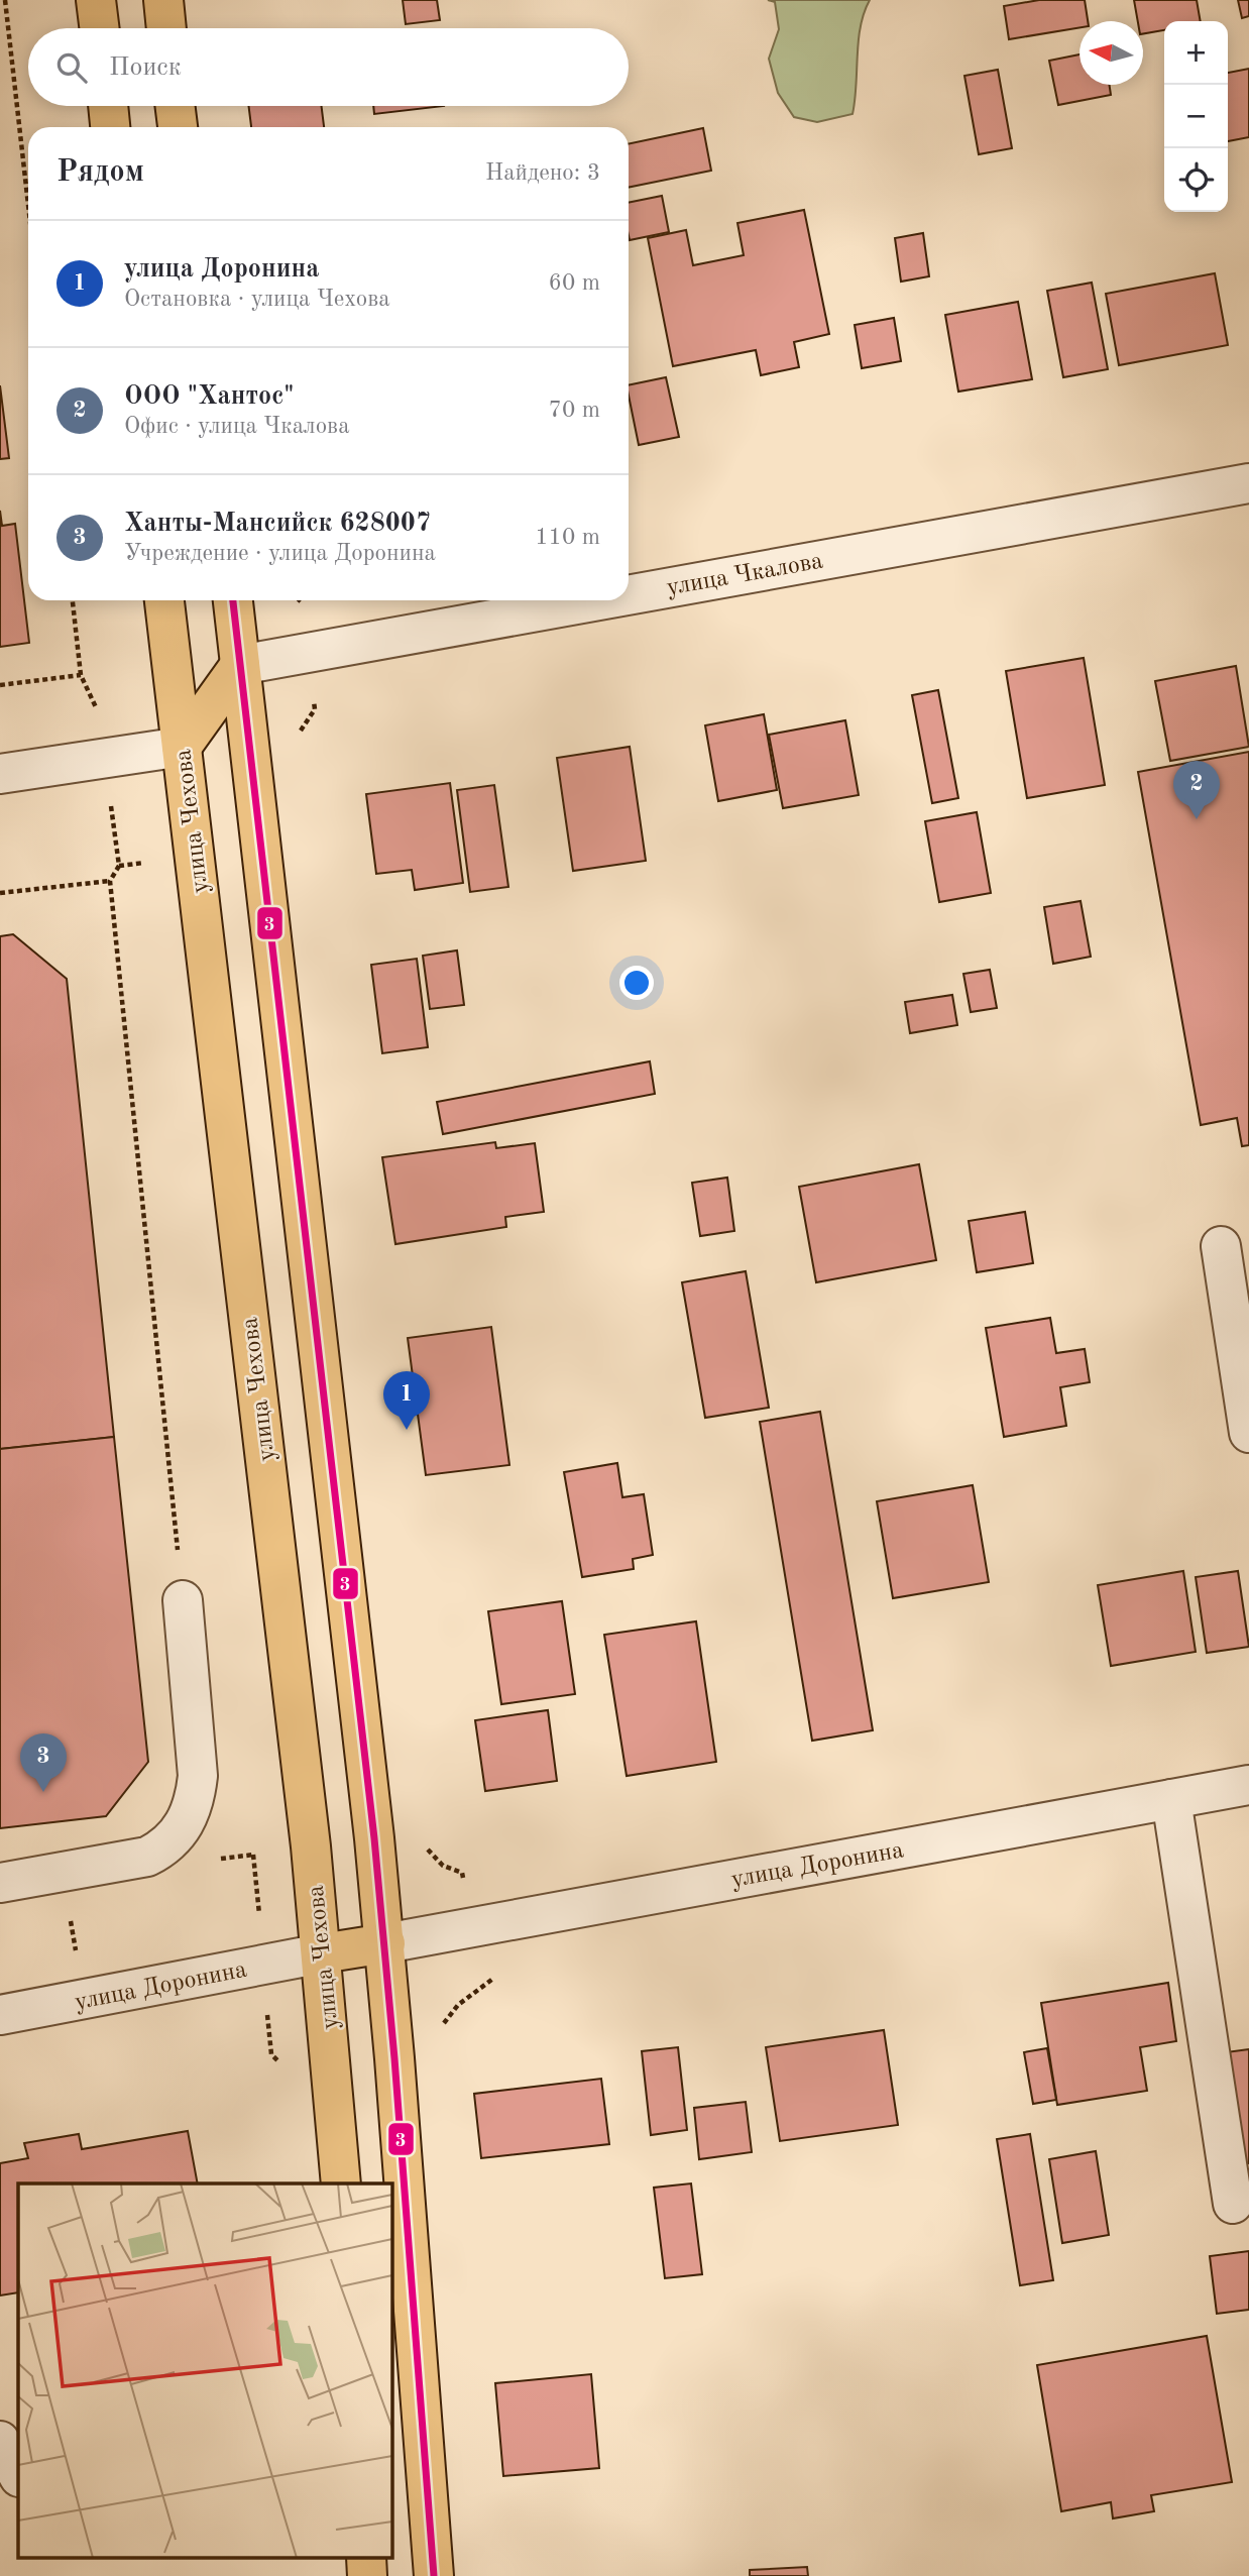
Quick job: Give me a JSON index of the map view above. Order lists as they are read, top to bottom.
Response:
{
  "streets": {
    "main road": ["улица Чехова"],
    "street": ["улица Чкалова", "улица Доронина"]
  },
  "crossings": [
    ["улица Чехова", "улица Доронина"]
  ],
  "lines": ["transit line 3"],
  "north": "left",
  "page": {
    "map_buttons": ["+", "−"],
    "search": "Поиск",
    "heading": ["Рядом", "Найдено: 3"],
    "list": [
      {
        "mark": "1",
        "name": "улица Доронина",
        "note": "Остановка · улица Чехова",
        "value": "60 m"
      },
      {
        "mark": "2",
        "name": "ООО \"Хантос\"",
        "note": "Офис · улица Чкалова",
        "value": "70 m"
      },
      {
        "mark": "3",
        "name": "Ханты-Мансийск 628007",
        "note": "Учреждение · улица Доронина",
        "value": "110 m"
      }
    ],
    "pins": ["2", "1", "3"]
  }
}
